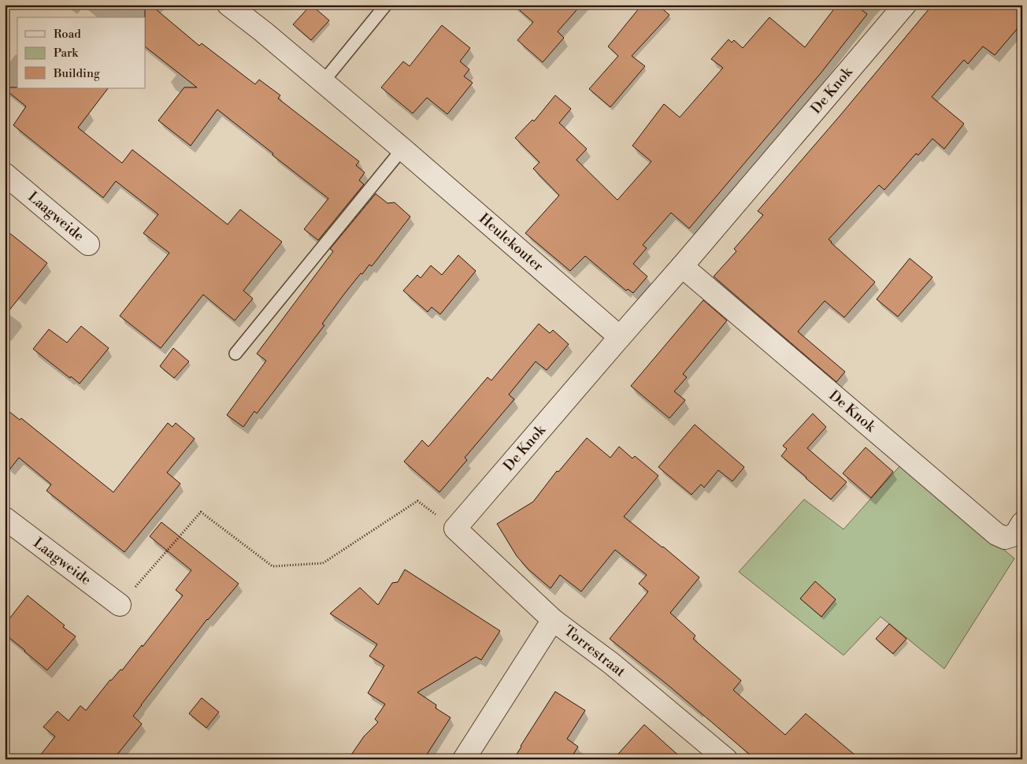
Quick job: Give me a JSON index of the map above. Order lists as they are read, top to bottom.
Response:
{
  "streets": {
    "street": [
      "De Knok",
      "Laagweide",
      "Heulekouter",
      "Torrestraat"
    ]
  },
  "crossings": [
    ["De Knok", "Heulekouter"]
  ],
  "legend": ["Road", "Park", "Building"]
}
